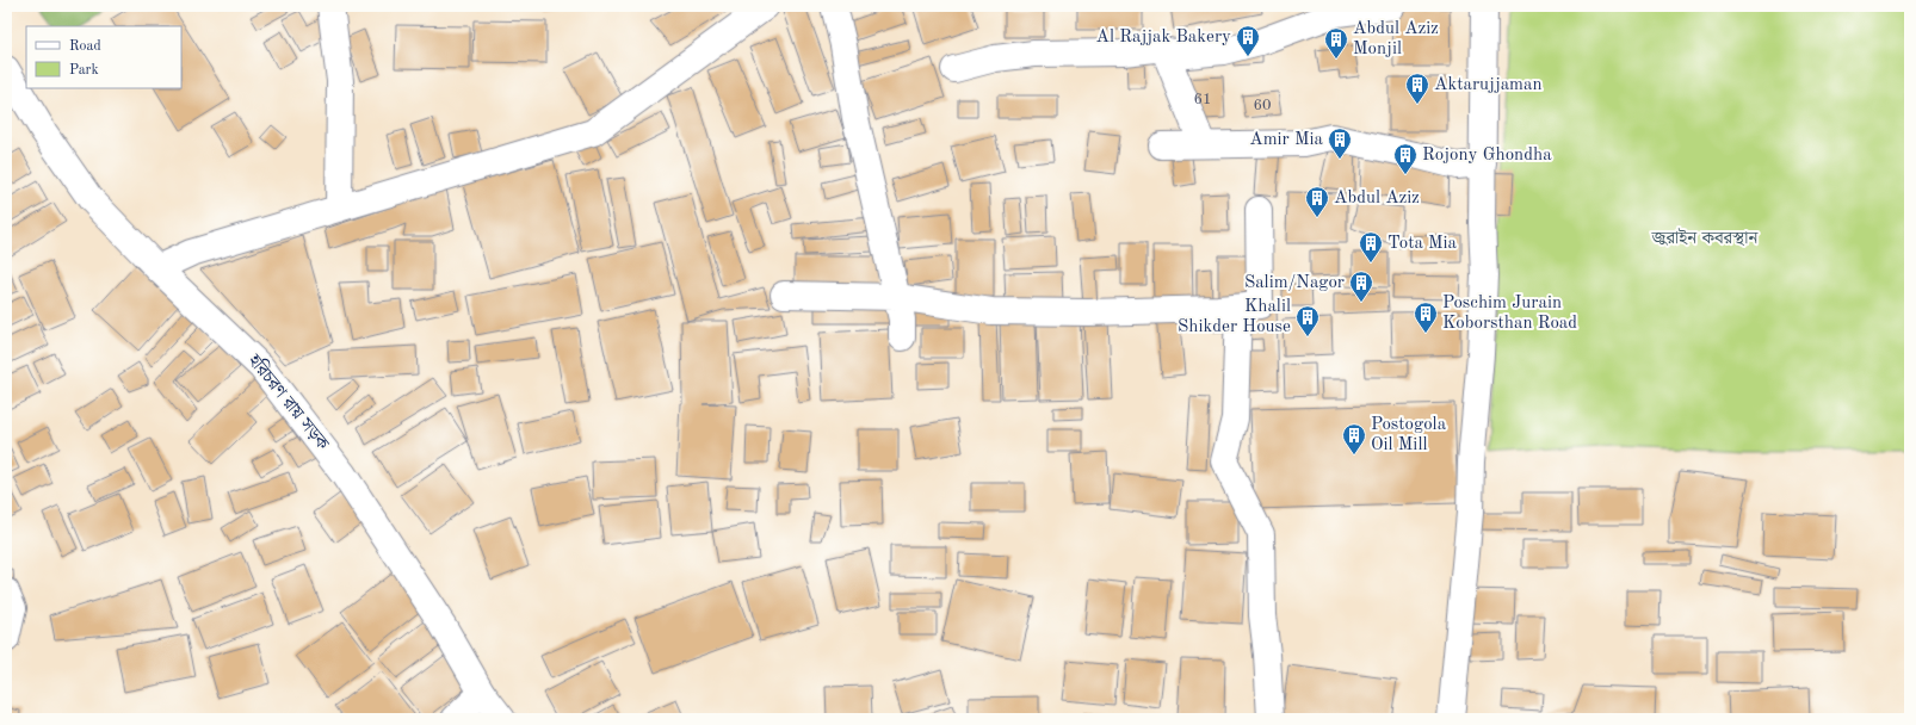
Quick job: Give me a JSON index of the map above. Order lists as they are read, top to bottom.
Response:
{
  "streets": {
    "street": ["হরিচরণ রায় সড়ক"]
  },
  "parks": ["জুরাইন কবরস্থান"],
  "places": {
    "building": [
      "Al Rajjak Bakery",
      "Abdul Aziz Monjil",
      "Aktarujjaman",
      "Amir Mia",
      "Rojony Ghondha",
      "Abdul Aziz",
      "Tota Mia",
      "Salim/Nagor",
      "Poschim Jurain Koborsthan Road",
      "Khalil Shikder House",
      "Postogola Oil Mill"
    ]
  },
  "house_numbers": ["61", "60"],
  "legend": ["Road", "Park"]
}
